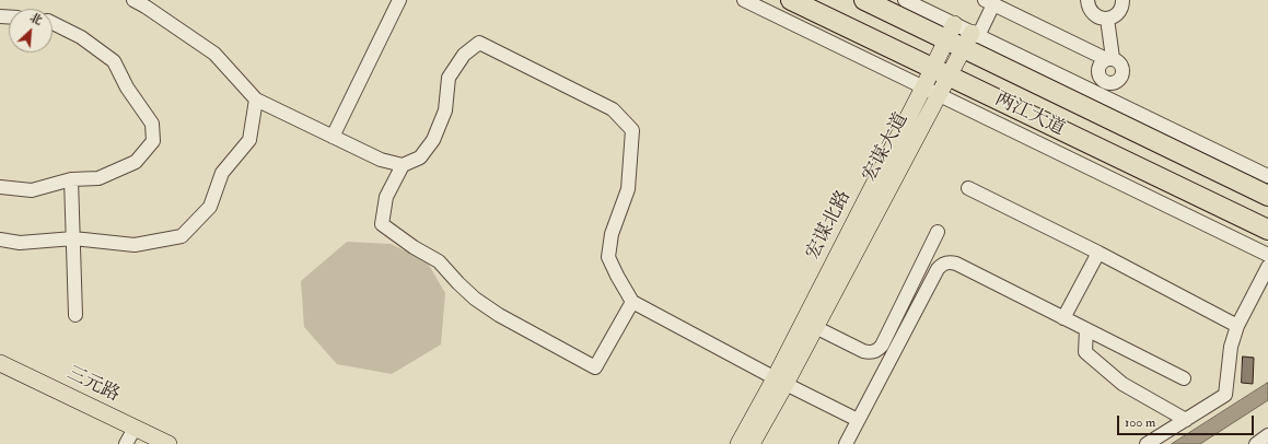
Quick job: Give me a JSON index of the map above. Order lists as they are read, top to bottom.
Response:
{
  "streets": {
    "highway": ["两江大道"],
    "main road": ["宏谋大道", "宏谋北路", "三元路"]
  },
  "crossings": [
    ["两江大道", "宏谋北路"],
    ["宏谋大道", "宏谋北路"]
  ],
  "scale_bar": "100 m",
  "north": "top right"
}
